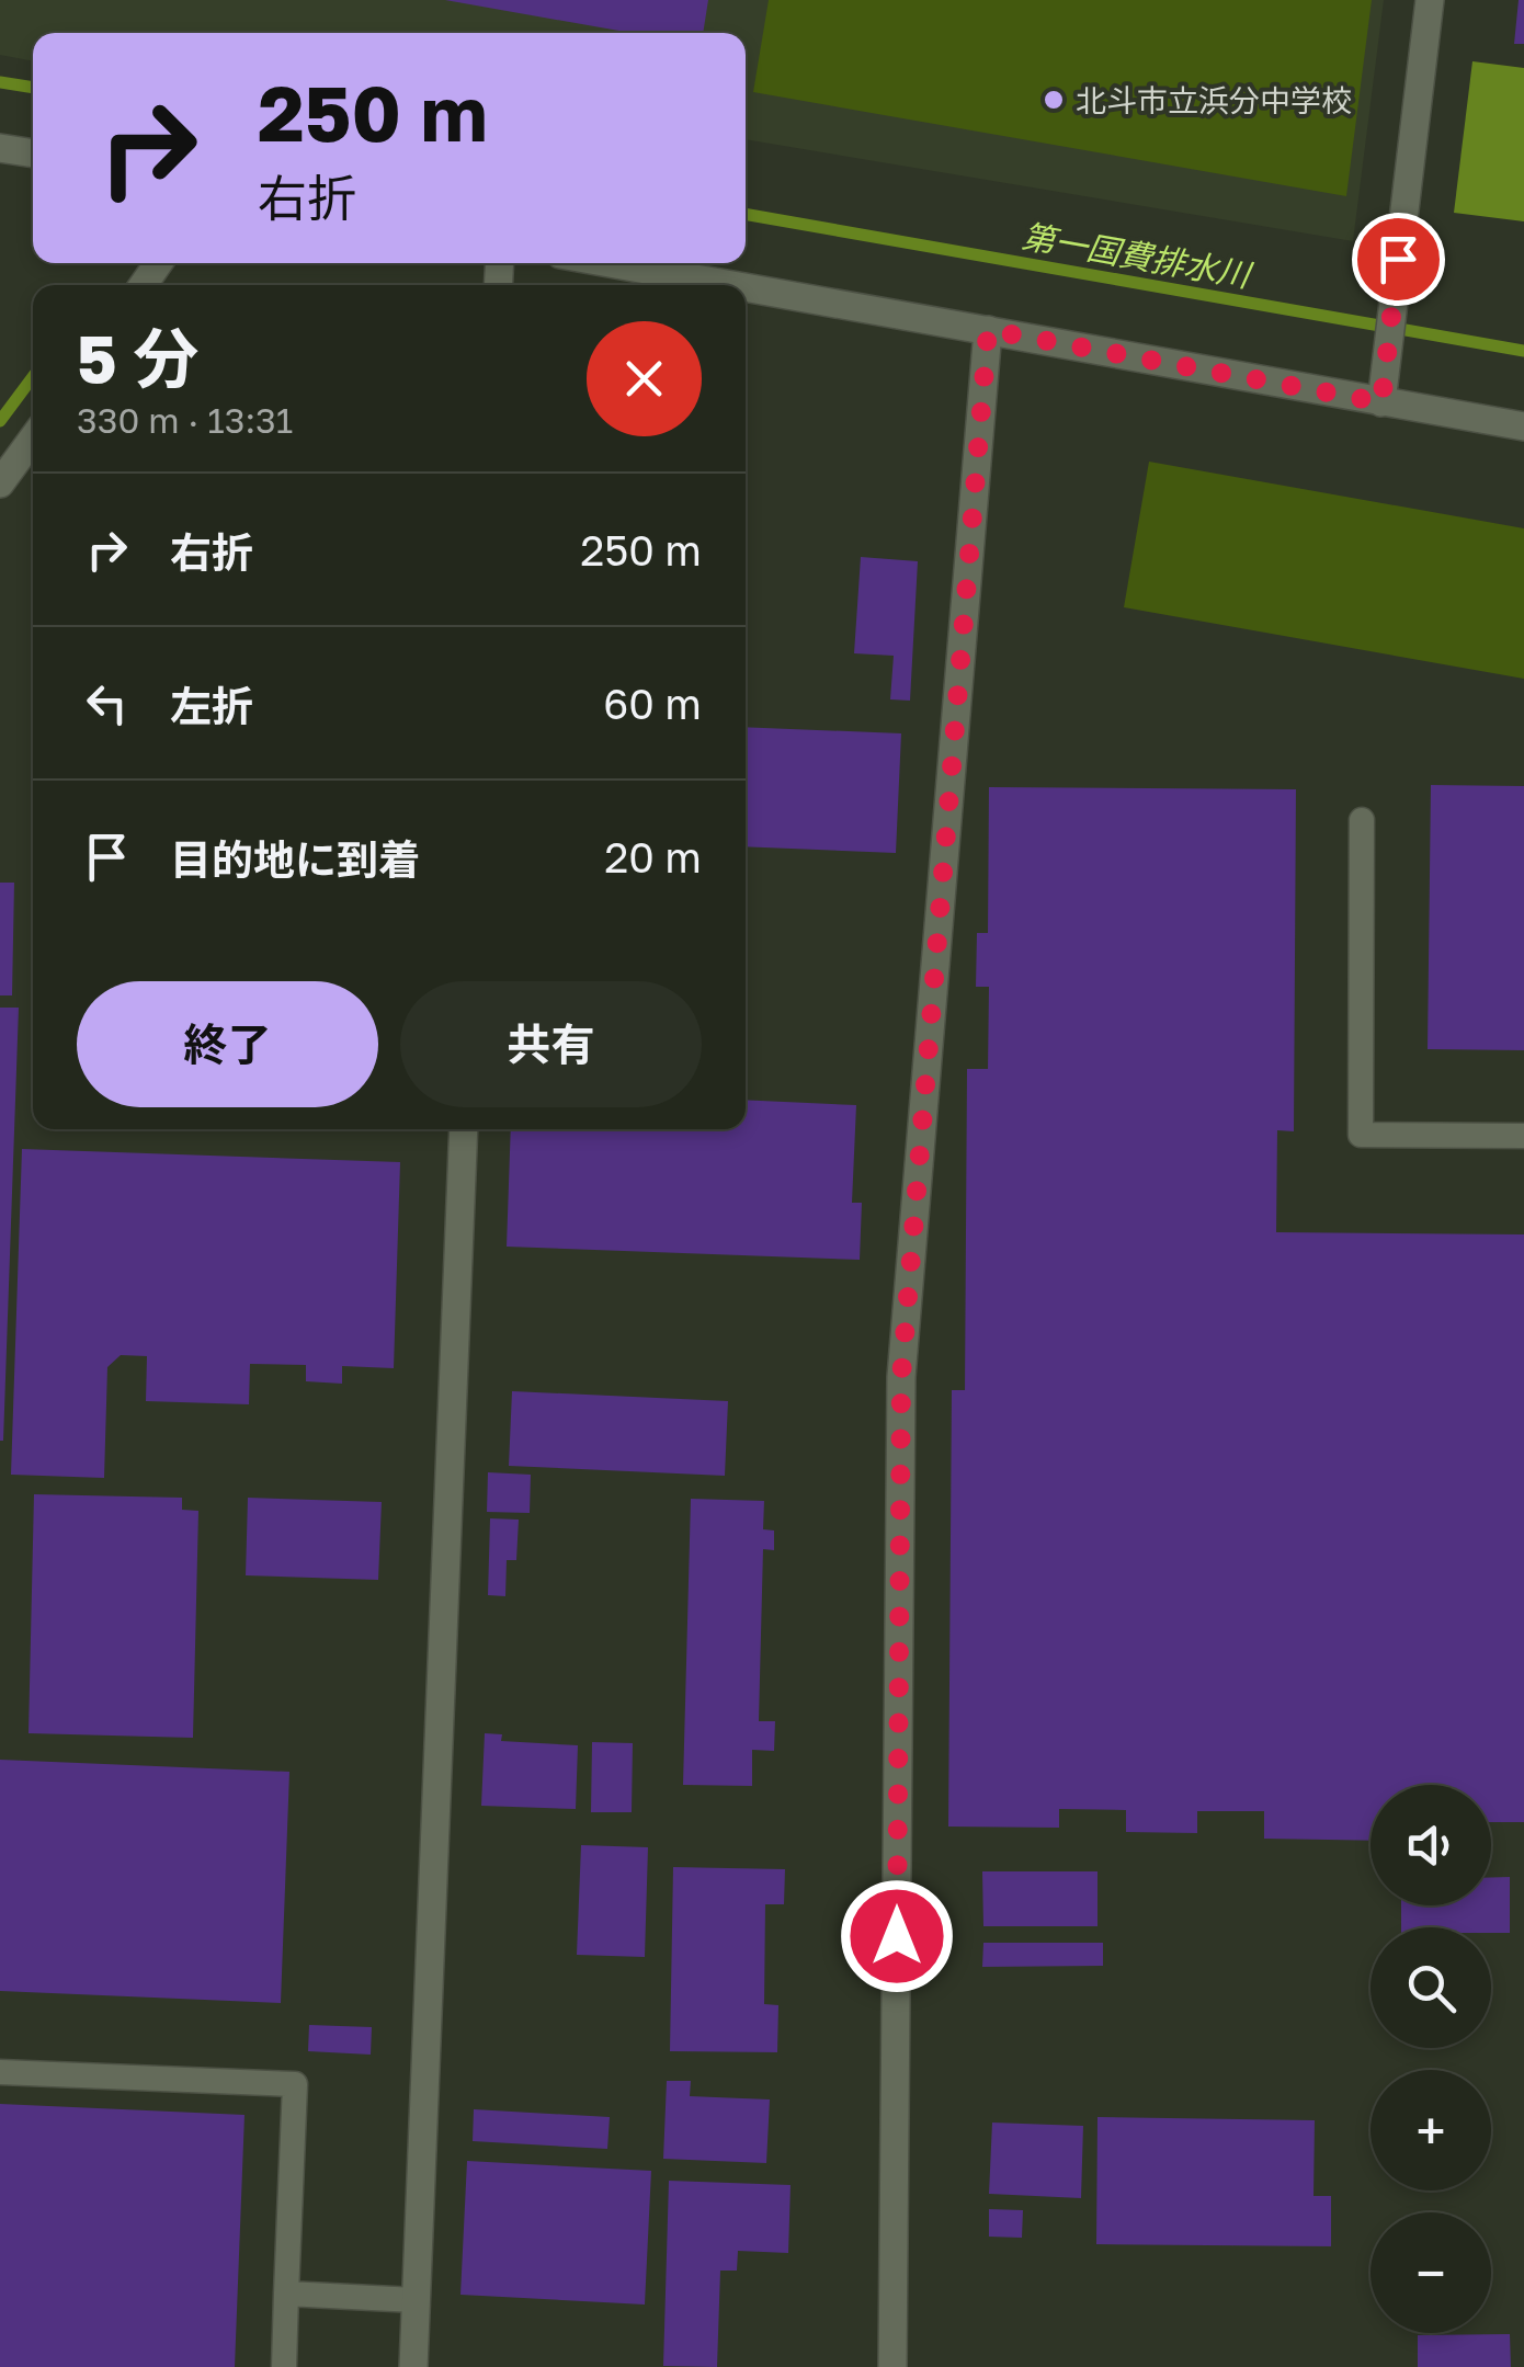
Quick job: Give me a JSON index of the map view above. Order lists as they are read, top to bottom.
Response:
{
  "water": ["第一国費排水川"],
  "places": ["北斗市立浜分中学校"],
  "page": {
    "turn": ["250 m", "右折"],
    "heading": ["5 分", "330 m · 13:31"],
    "list": [
      {
        "name": "右折",
        "value": "250 m"
      },
      {
        "name": "左折",
        "value": "60 m"
      },
      {
        "name": "目的地に到着",
        "value": "20 m"
      }
    ],
    "buttons": ["終了", "共有"],
    "map_buttons": ["+", "−"]
  }
}
